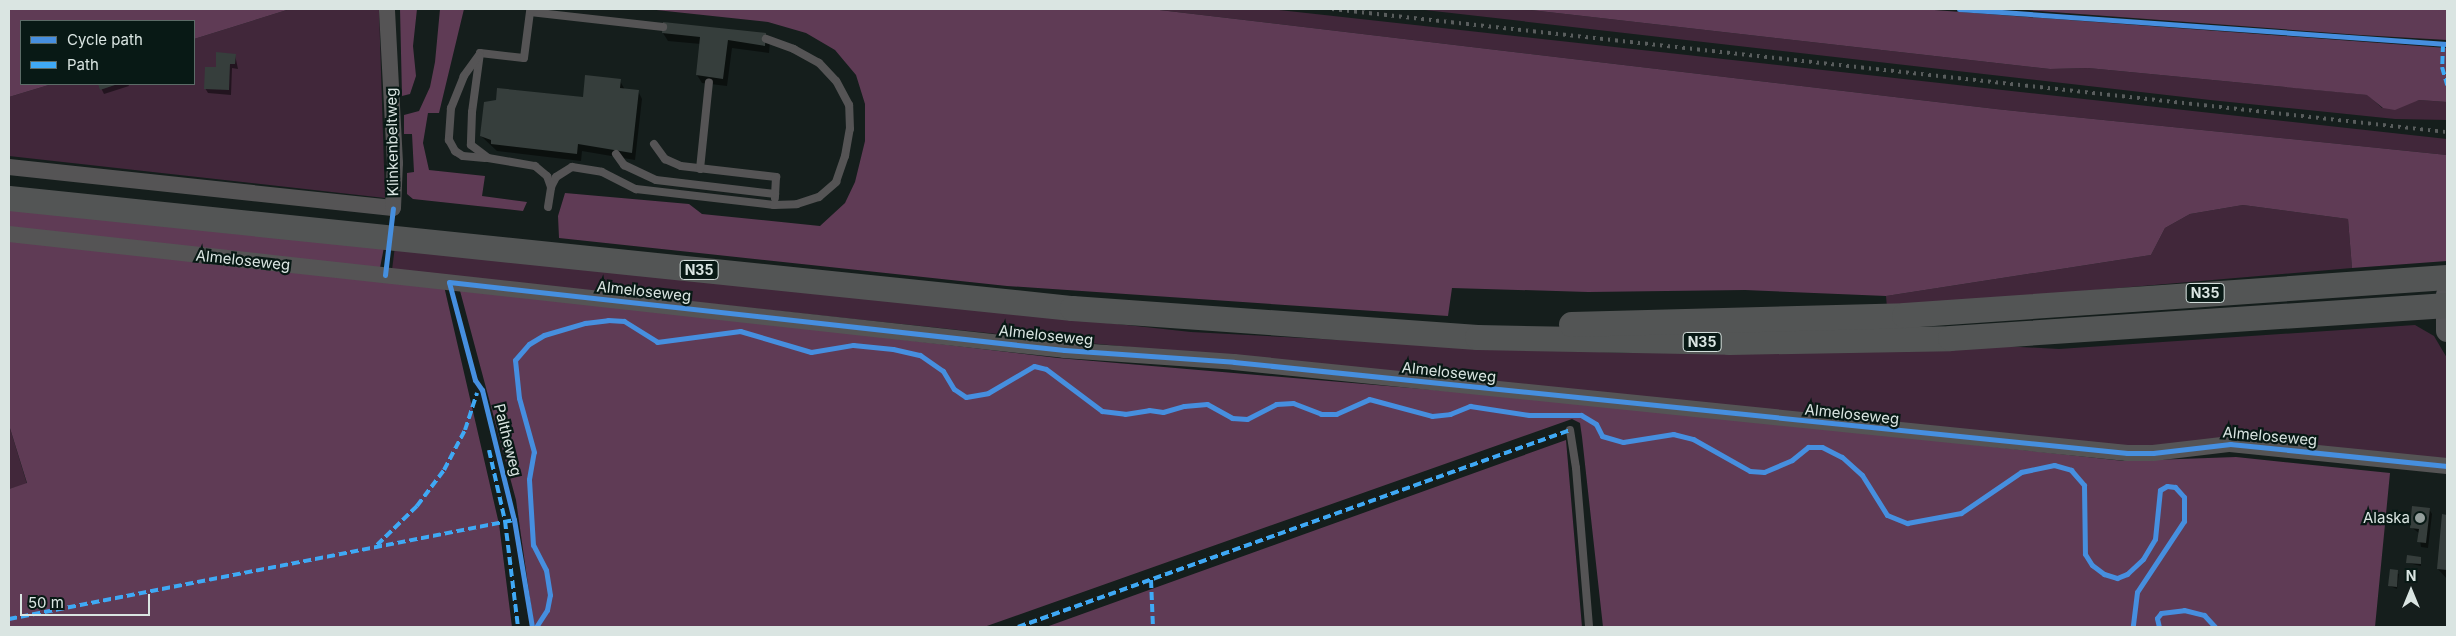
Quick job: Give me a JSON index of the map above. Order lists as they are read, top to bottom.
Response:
{
  "streets": {
    "main road": ["Almeloseweg", "N35"],
    "street": ["Klinkenbeltweg"],
    "cycle path": ["Paltheweg"]
  },
  "crossings": [
    ["Almeloseweg", "N35"]
  ],
  "places": ["Alaska"],
  "legend": ["Cycle path", "Path"],
  "scale_bar": "50 m",
  "north": "top"
}
